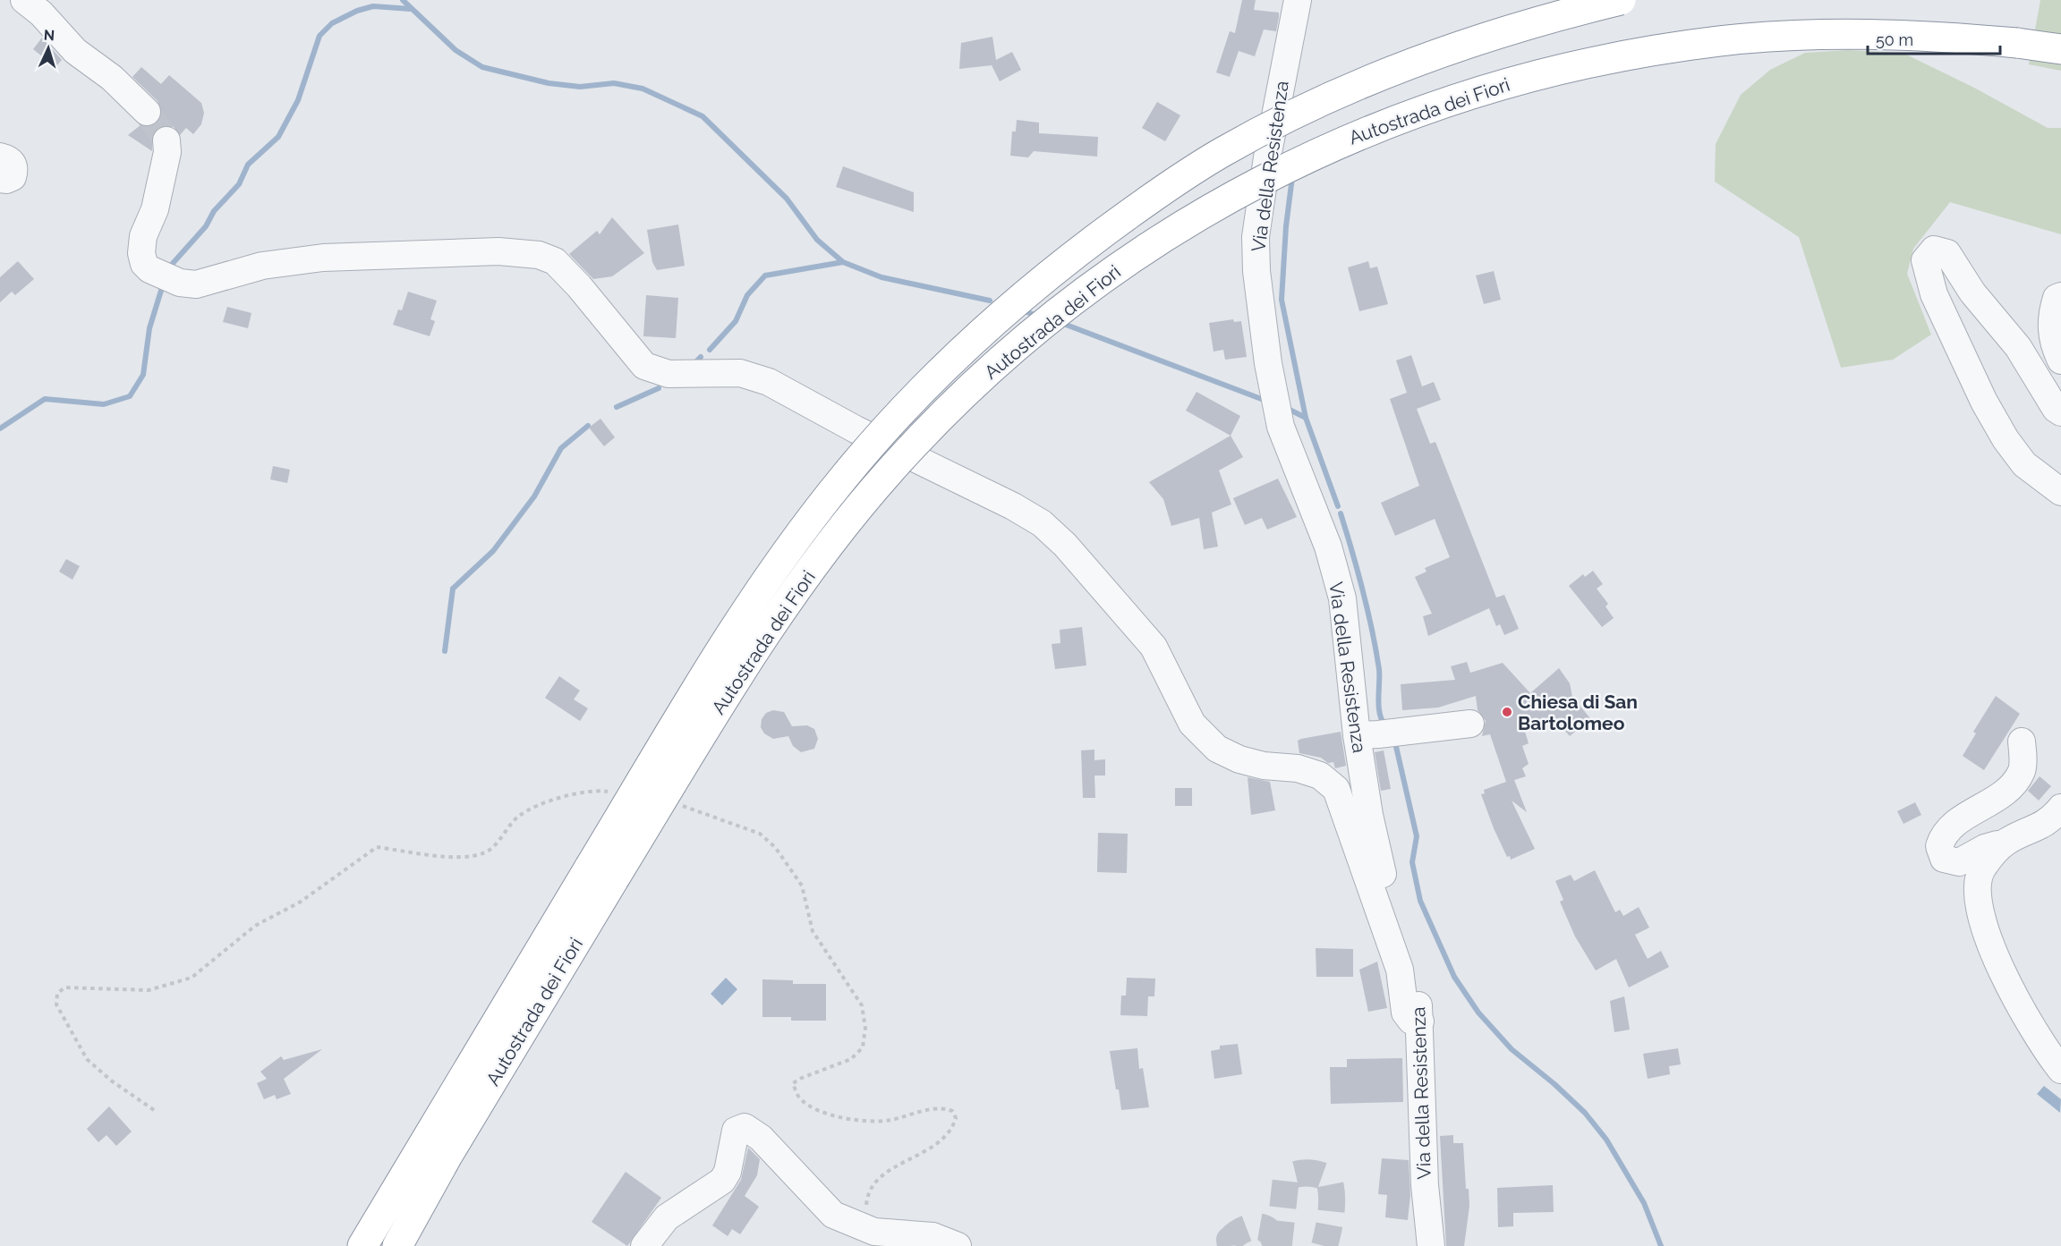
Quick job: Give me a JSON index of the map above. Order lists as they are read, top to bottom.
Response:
{
  "streets": {
    "highway": ["Autostrada dei Fiori"],
    "street": ["Via della Resistenza"]
  },
  "places": ["Chiesa di San Bartolomeo"],
  "scale_bar": "50 m",
  "north": "top"
}
